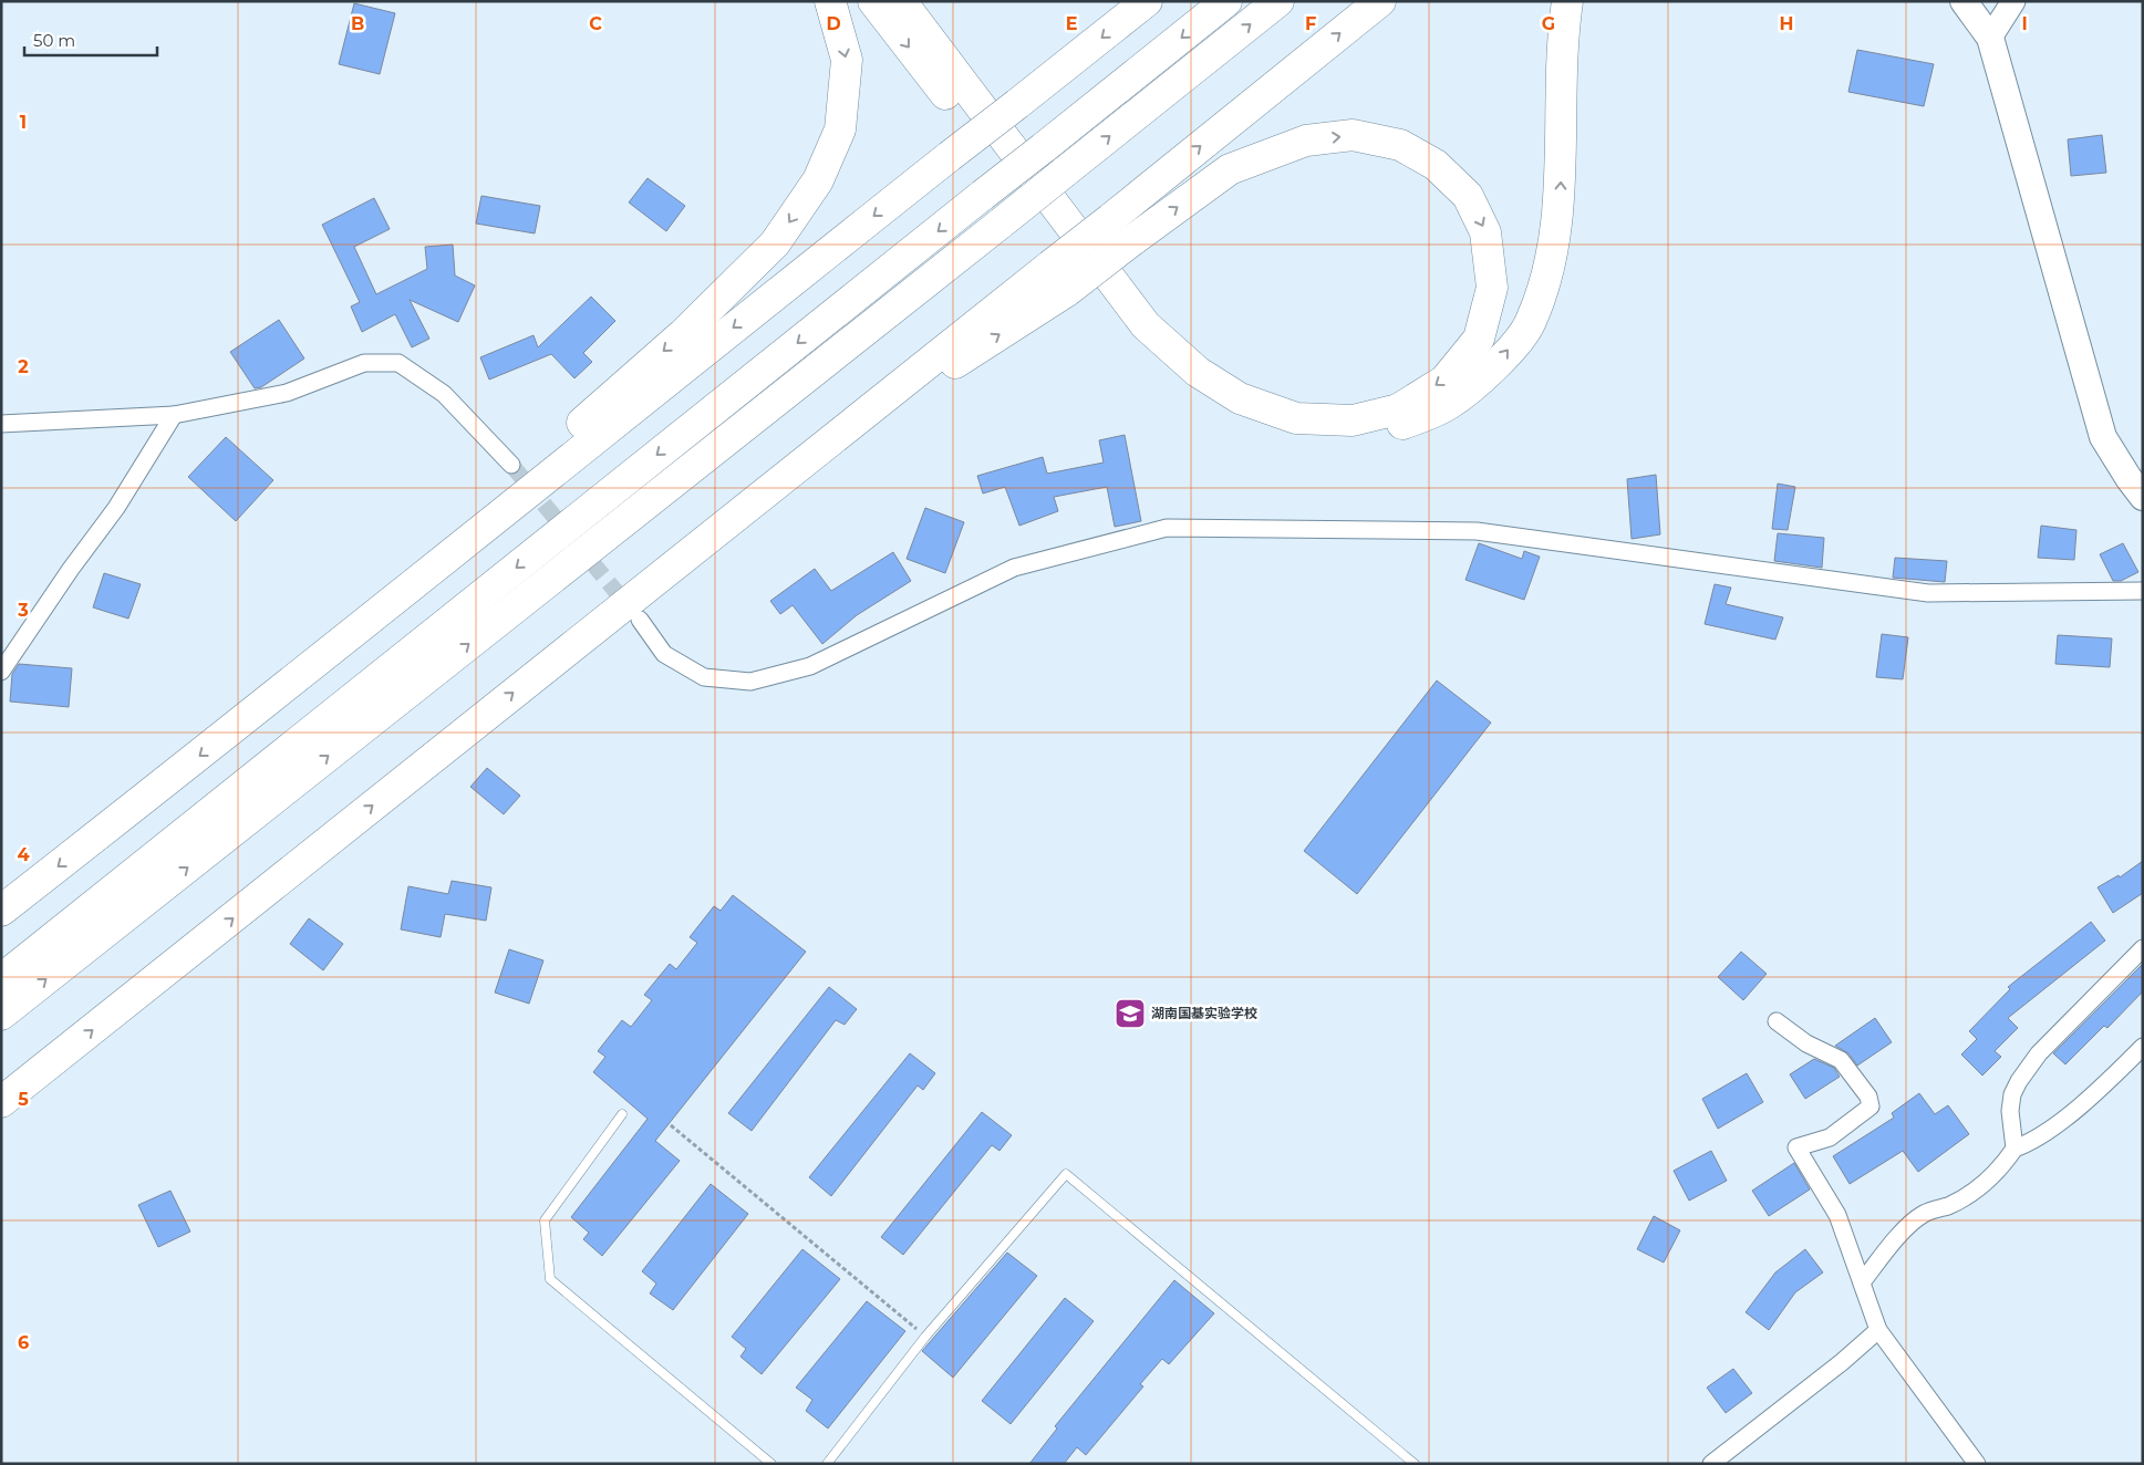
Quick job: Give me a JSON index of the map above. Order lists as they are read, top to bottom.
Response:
{
  "places": {
    "school or university": ["湖南国基实验学校"]
  },
  "scale_bar": "50 m",
  "grid": {
    "columns": [
      "B",
      "C",
      "D",
      "E",
      "F",
      "G",
      "H",
      "I"
    ],
    "rows": [
      "1",
      "2",
      "3",
      "4",
      "5",
      "6"
    ]
  }
}
